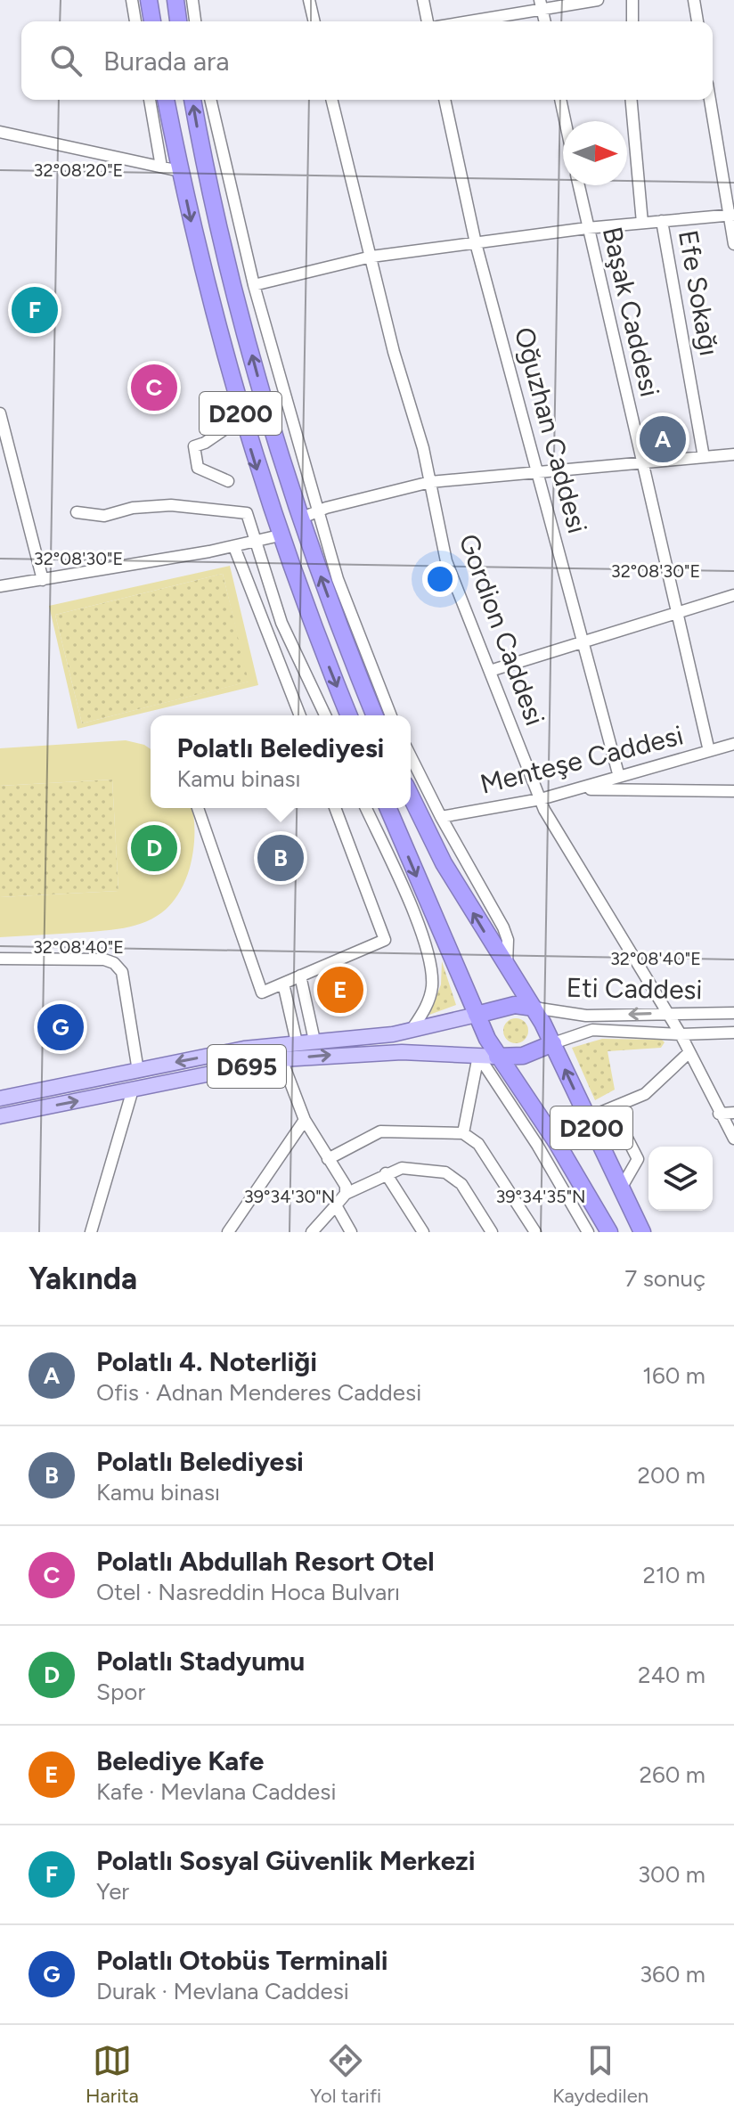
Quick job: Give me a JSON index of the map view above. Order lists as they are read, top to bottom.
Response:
{
  "streets": {
    "highway": ["D200"],
    "main road": ["D695"],
    "street": [
      "Efe Sokağı",
      "Başak Caddesi",
      "Oğuzhan Caddesi",
      "Gordion Caddesi",
      "Menteşe Caddesi",
      "Eti Caddesi"
    ]
  },
  "crossings": [
    ["Başak Caddesi", "Menteşe Caddesi"],
    ["D200", "Eti Caddesi"],
    ["D200", "D695"],
    ["Oğuzhan Caddesi", "Menteşe Caddesi"],
    ["Gordion Caddesi", "Menteşe Caddesi"],
    ["Gordion Caddesi", "Eti Caddesi"]
  ],
  "north": "right",
  "page": {
    "search": "Burada ara",
    "pins": [
      "F",
      "C",
      "A",
      "D",
      "B",
      "E",
      "G"
    ],
    "popup": ["Polatlı Belediyesi", "Kamu binası"],
    "heading": ["Yakında", "7 sonuç"],
    "list": [
      {
        "mark": "A",
        "name": "Polatlı 4. Noterliği",
        "note": "Ofis · Adnan Menderes Caddesi",
        "value": "160 m"
      },
      {
        "mark": "B",
        "name": "Polatlı Belediyesi",
        "note": "Kamu binası",
        "value": "200 m"
      },
      {
        "mark": "C",
        "name": "Polatlı Abdullah Resort Otel",
        "note": "Otel · Nasreddin Hoca Bulvarı",
        "value": "210 m"
      },
      {
        "mark": "D",
        "name": "Polatlı Stadyumu",
        "note": "Spor",
        "value": "240 m"
      },
      {
        "mark": "E",
        "name": "Belediye Kafe",
        "note": "Kafe · Mevlana Caddesi",
        "value": "260 m"
      },
      {
        "mark": "F",
        "name": "Polatlı Sosyal Güvenlik Merkezi",
        "note": "Yer",
        "value": "300 m"
      },
      {
        "mark": "G",
        "name": "Polatlı Otobüs Terminali",
        "note": "Durak · Mevlana Caddesi",
        "value": "360 m"
      }
    ],
    "nav": ["Harita", "Yol tarifi", "Kaydedilen"]
  },
  "coordinates": [
    "32°08'20\"E",
    "32°08'30\"E",
    "32°08'40\"E",
    "39°34'30\"N",
    "39°34'35\"N"
  ]
}
